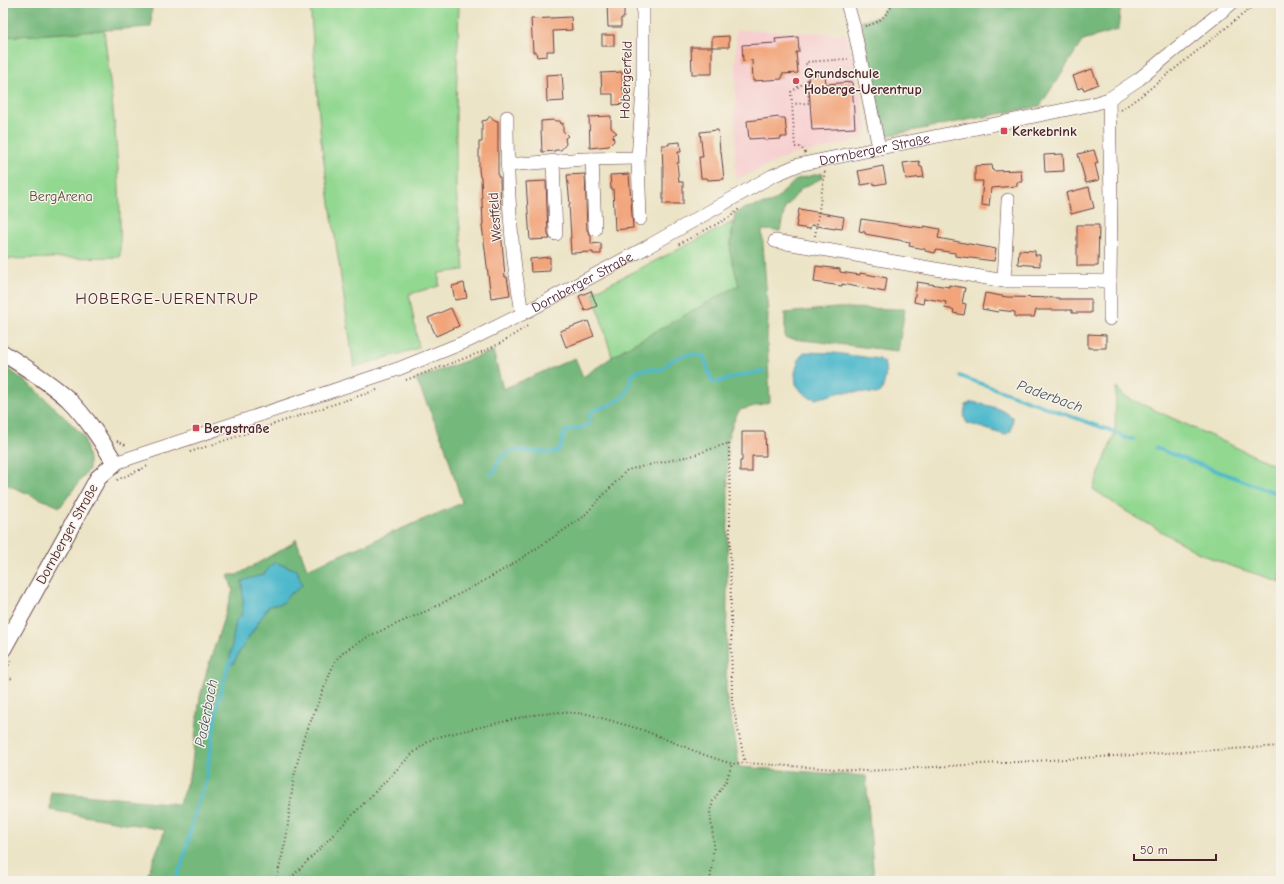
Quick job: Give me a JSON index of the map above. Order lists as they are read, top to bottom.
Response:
{
  "streets": {
    "main road": ["Dornberger Straße"],
    "street": ["Hobergerfeld", "Westfeld"]
  },
  "crossings": [
    ["Dornberger Straße", "Westfeld"]
  ],
  "districts": ["HOBERGE-UERENTRUP"],
  "water": ["Paderbach"],
  "parks": ["BergArena"],
  "places": {
    "other": ["Grundschule Hoberge-Uerentrup"],
    "transit": ["Kerkebrink", "Bergstraße"]
  },
  "scale_bar": "50 m"
}
